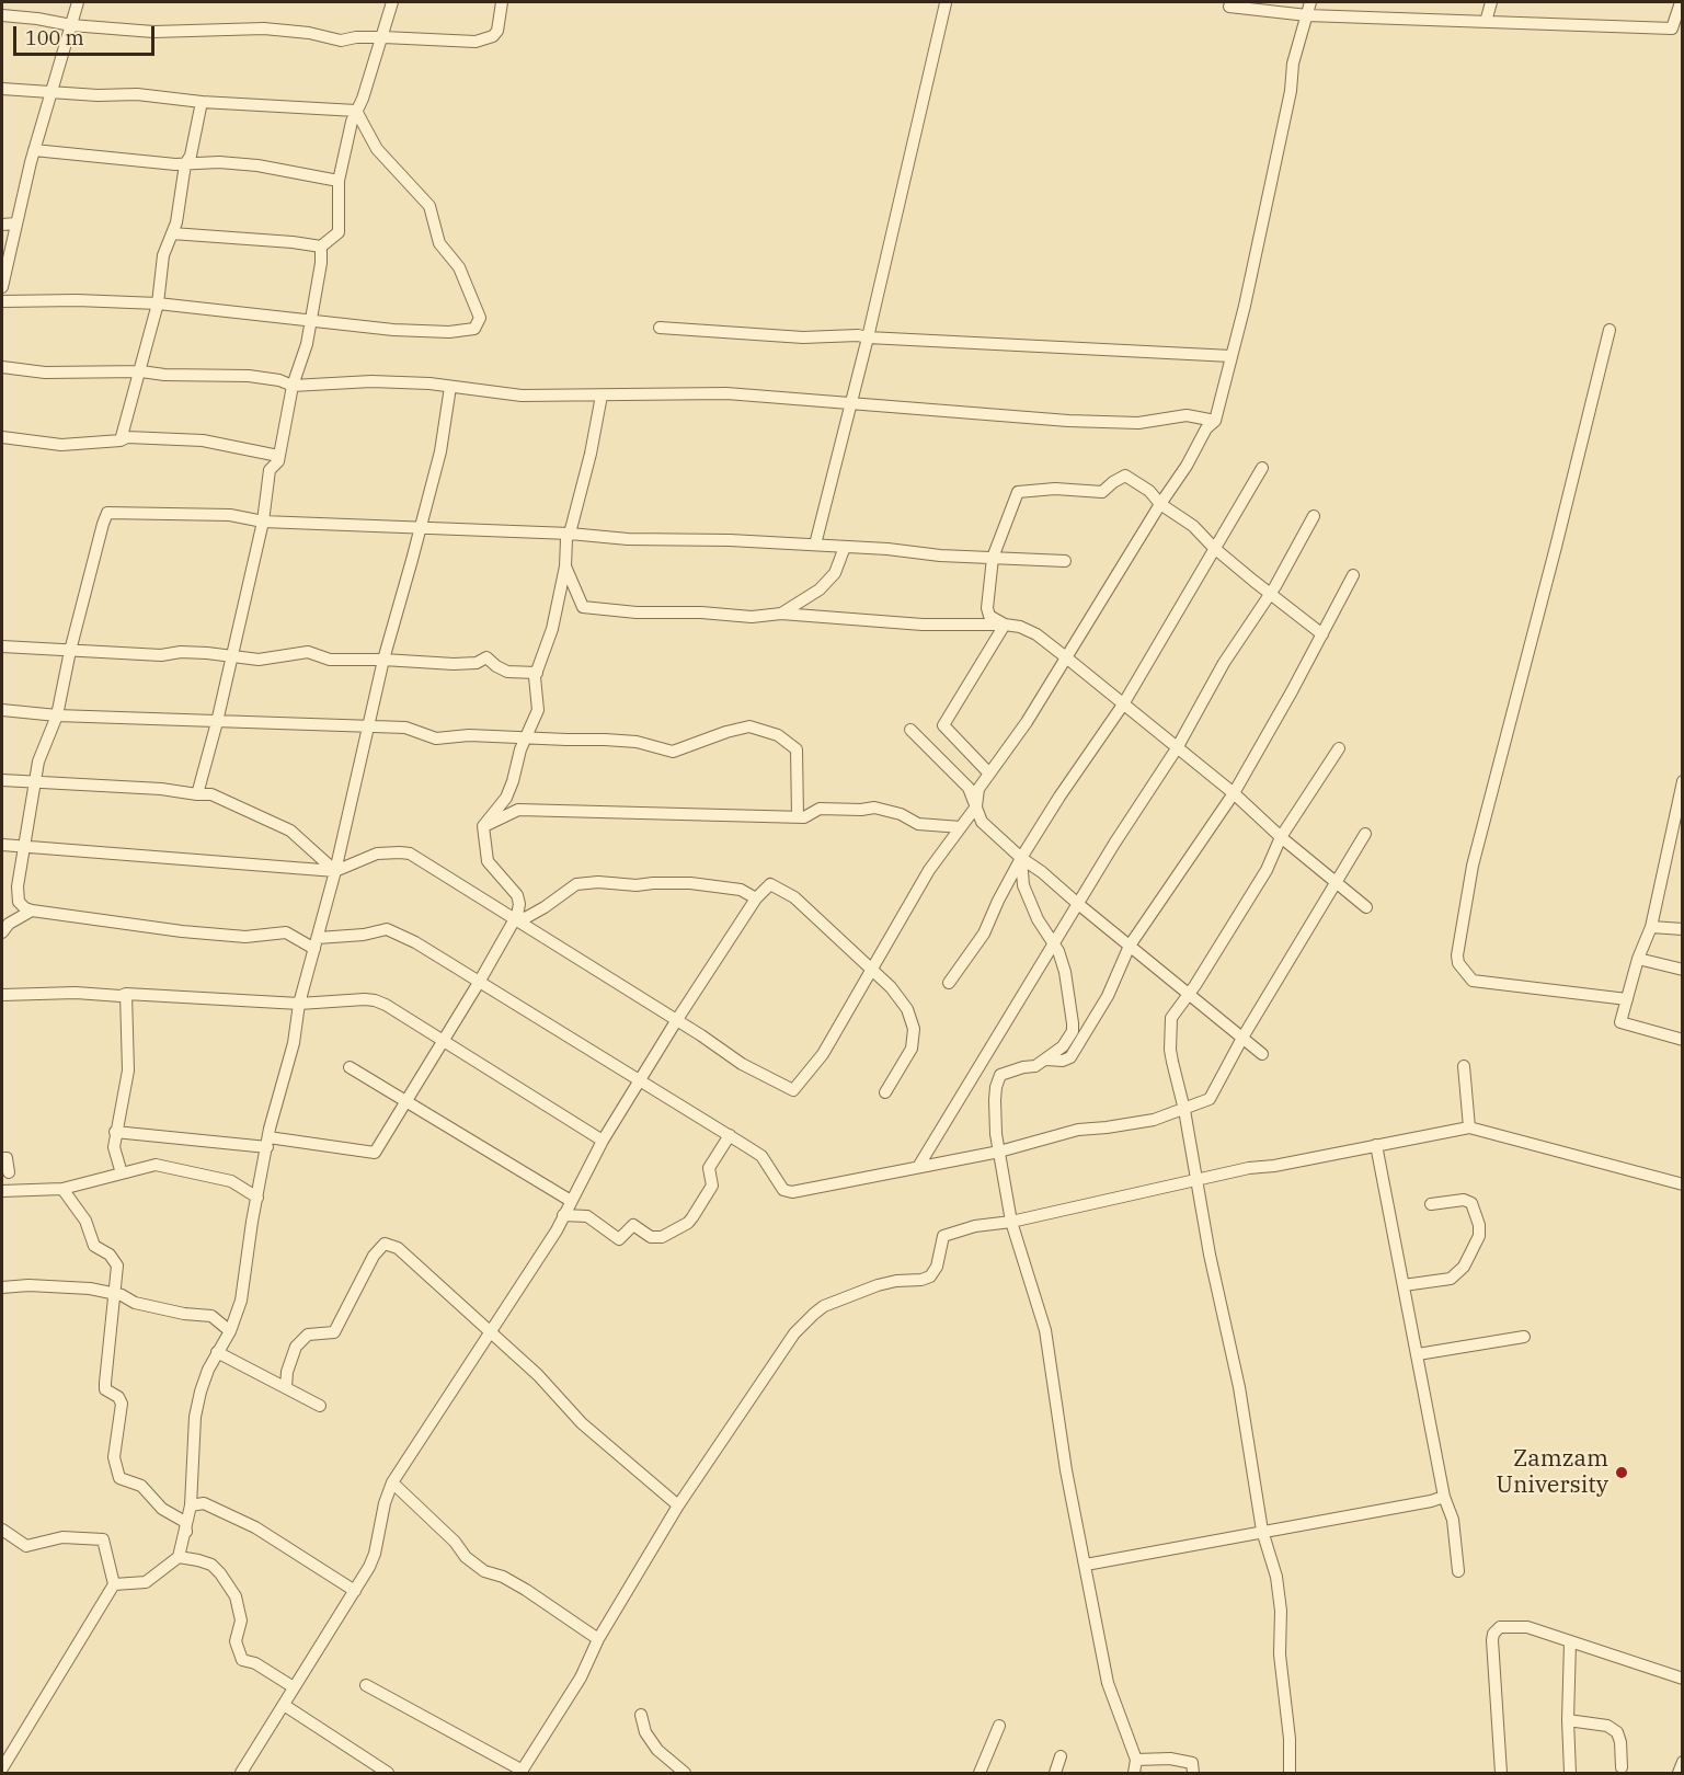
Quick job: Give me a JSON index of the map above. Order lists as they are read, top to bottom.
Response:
{
  "places": ["Zamzam University"],
  "scale_bar": "100 m"
}
